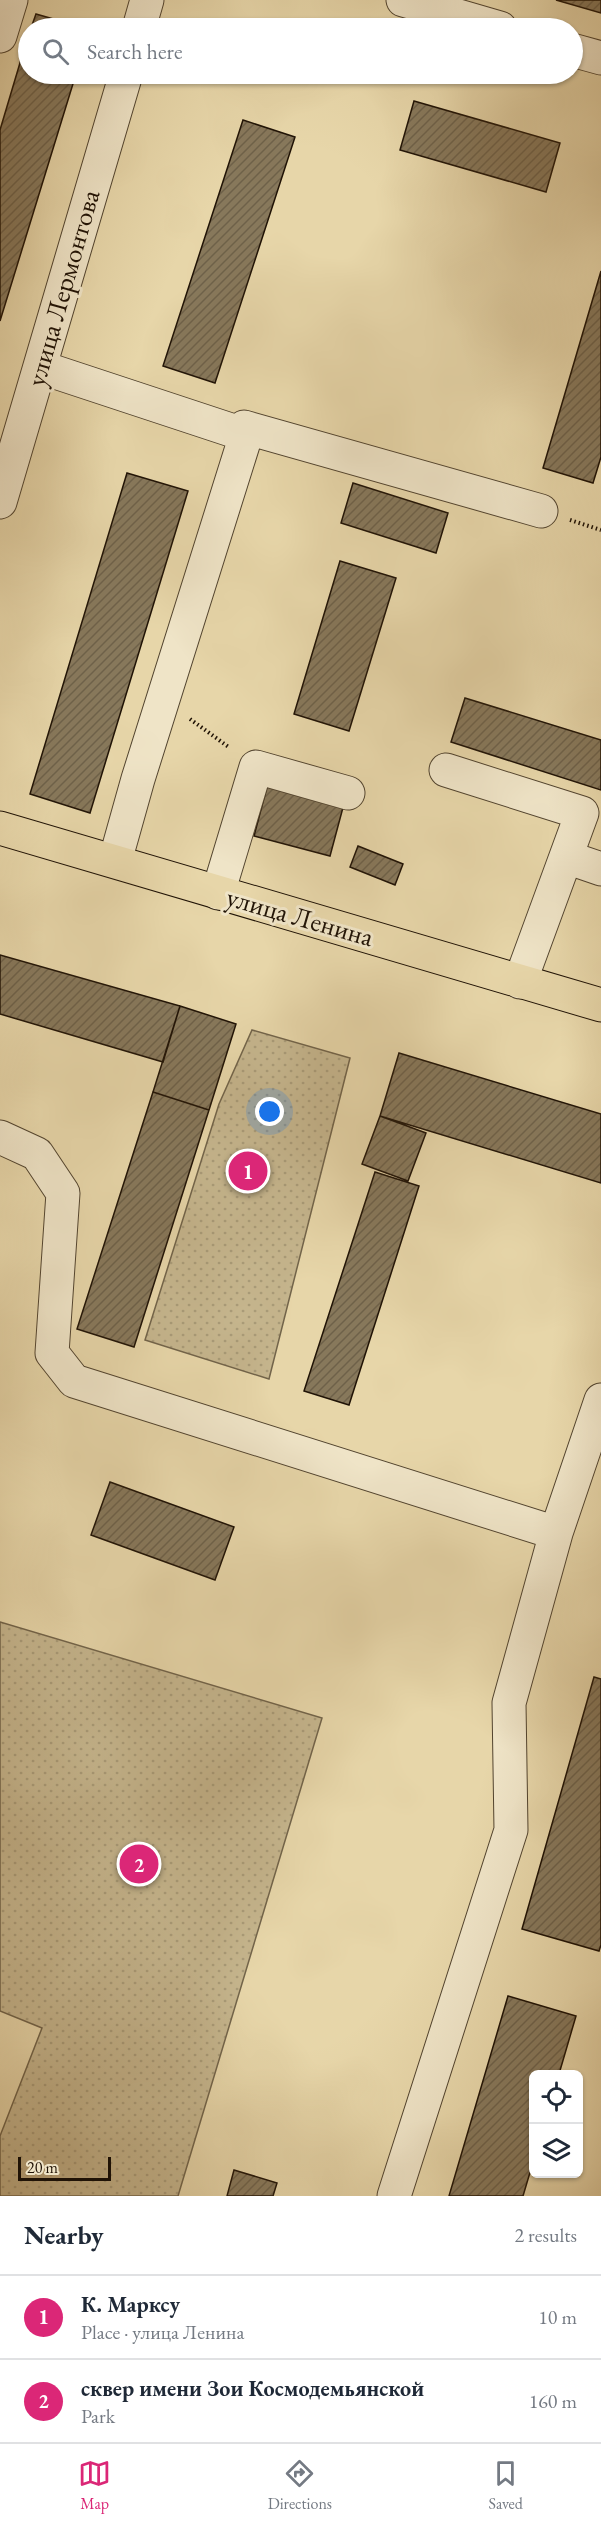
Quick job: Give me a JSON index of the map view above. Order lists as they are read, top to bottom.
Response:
{
  "streets": {
    "main road": ["улица Ленина"],
    "street": ["улица Лермонтова"]
  },
  "scale_bar": "20 m",
  "page": {
    "search": "Search here",
    "pins": ["1", "2"],
    "scale": "20 m",
    "heading": ["Nearby", "2 results"],
    "list": [
      {
        "mark": "1",
        "name": "К. Марксу",
        "note": "Place · улица Ленина",
        "value": "10 m"
      },
      {
        "mark": "2",
        "name": "сквер имени Зои Космодемьянской",
        "note": "Park",
        "value": "160 m"
      }
    ],
    "nav": ["Map", "Directions", "Saved"]
  }
}
